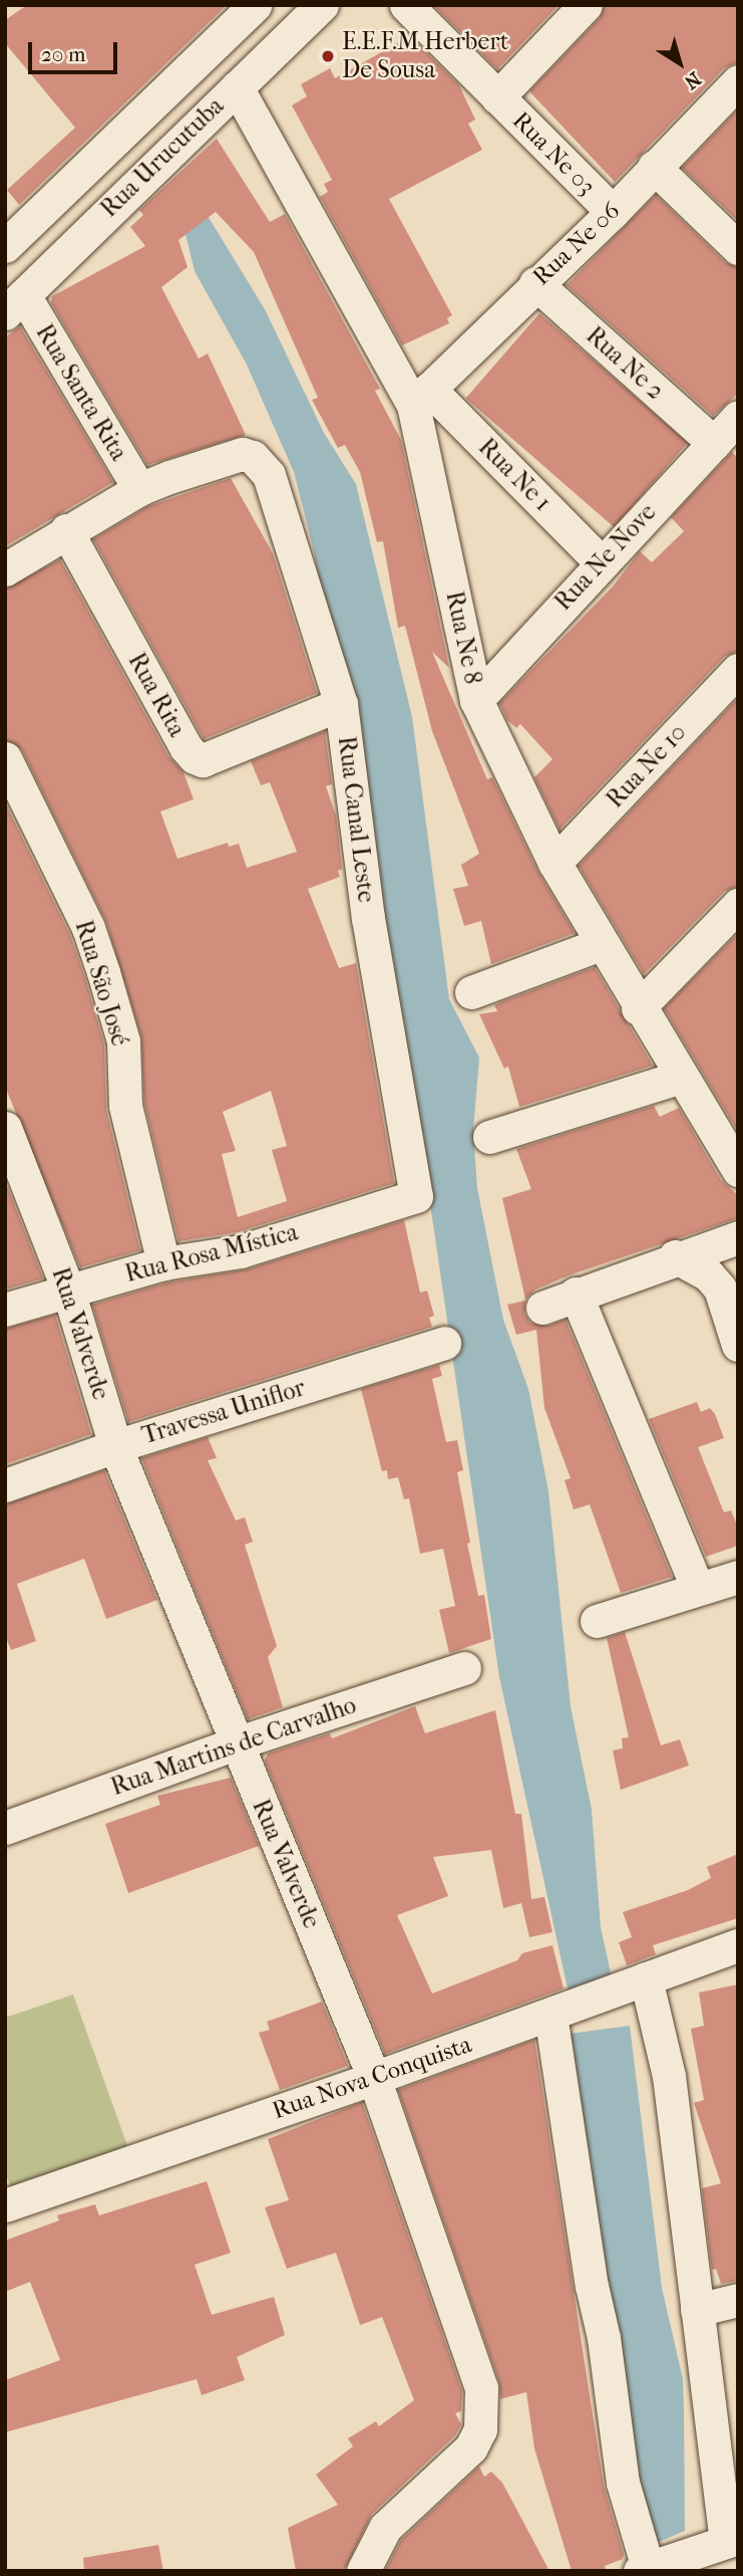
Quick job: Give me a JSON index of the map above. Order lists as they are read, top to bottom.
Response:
{
  "streets": {
    "street": [
      "Rua Ne 03",
      "Rua Urucutuba",
      "Rua Ne 06",
      "Rua Ne 2",
      "Rua Santa Rita",
      "Rua Ne 1",
      "Rua Ne Nove",
      "Rua Ne 8",
      "Rua Rita",
      "Rua Ne 10",
      "Rua Canal Leste",
      "Rua São José",
      "Rua Rosa Mística",
      "Rua Valverde",
      "Travessa Uniflor",
      "Rua Martins de Carvalho",
      "Rua Nova Conquista"
    ]
  },
  "crossings": [
    ["Rua Ne 03", "Rua Ne 06"],
    ["Rua Urucutuba", "Rua Santa Rita"],
    ["Rua Urucutuba", "Rua Ne 8"],
    ["Rua Ne 06", "Rua Ne 2"],
    ["Rua Ne 06", "Rua Ne 1"],
    ["Rua Ne 06", "Rua Ne 8"],
    ["Rua Ne 2", "Rua Ne Nove"],
    ["Rua Santa Rita", "Rua Canal Leste"],
    ["Rua Ne 1", "Rua Ne Nove"],
    ["Rua Ne 1", "Rua Ne 8"],
    ["Rua Ne Nove", "Rua Ne 8"],
    ["Rua Ne 8", "Rua Ne 10"],
    ["Rua Rita", "Rua Canal Leste"],
    ["Rua Canal Leste", "Rua Rosa Mística"],
    ["Rua São José", "Rua Rosa Mística"],
    ["Rua Rosa Mística", "Rua Valverde"],
    ["Rua Valverde", "Travessa Uniflor"],
    ["Rua Valverde", "Rua Martins de Carvalho"],
    ["Rua Valverde", "Rua Nova Conquista"]
  ],
  "places": ["E.E.F.M Herbert De Sousa"],
  "scale_bar": "20 m",
  "north": "bottom right"
}
